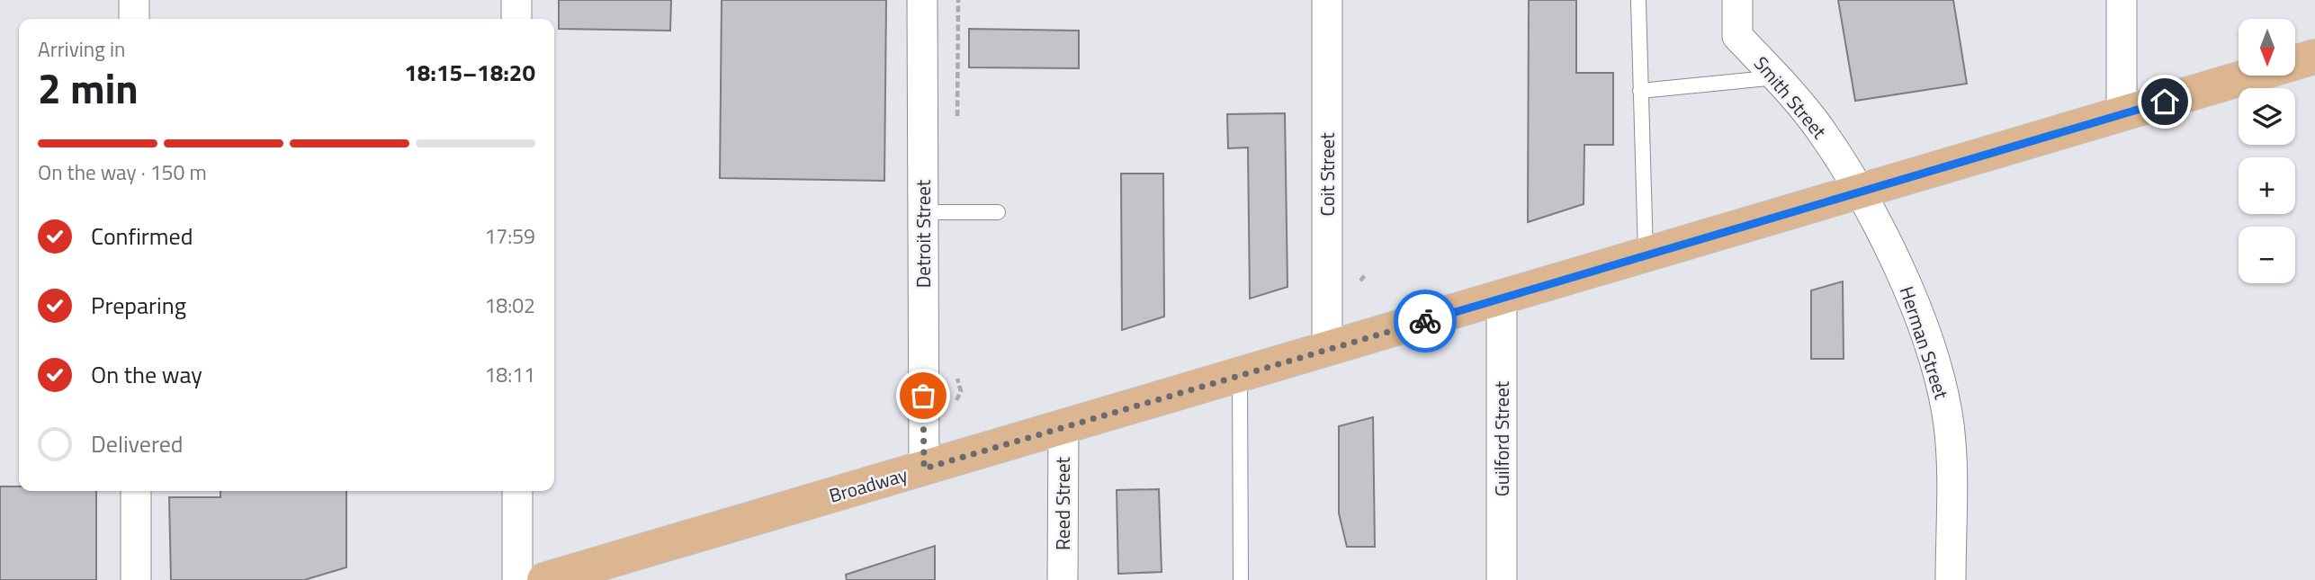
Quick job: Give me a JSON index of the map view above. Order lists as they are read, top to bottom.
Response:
{
  "streets": {
    "main road": ["Broadway"],
    "street": [
      "Smith Street",
      "Coit Street",
      "Detroit Street",
      "Herman Street",
      "Guilford Street",
      "Reed Street"
    ]
  },
  "crossings": [
    ["Smith Street", "Herman Street"],
    ["Smith Street", "Broadway"],
    ["Coit Street", "Broadway"],
    ["Detroit Street", "Broadway"],
    ["Herman Street", "Broadway"],
    ["Guilford Street", "Broadway"],
    ["Broadway", "Reed Street"]
  ],
  "north": "bottom",
  "page": {
    "map_buttons": ["+", "−"],
    "heading": ["2 min", "Arriving in", "18:15–18:20"],
    "bar": "On the way · 150 m",
    "list": [
      ["Confirmed", "17:59"],
      ["Preparing", "18:02"],
      ["On the way", "18:11"],
      "Delivered"
    ]
  }
}
